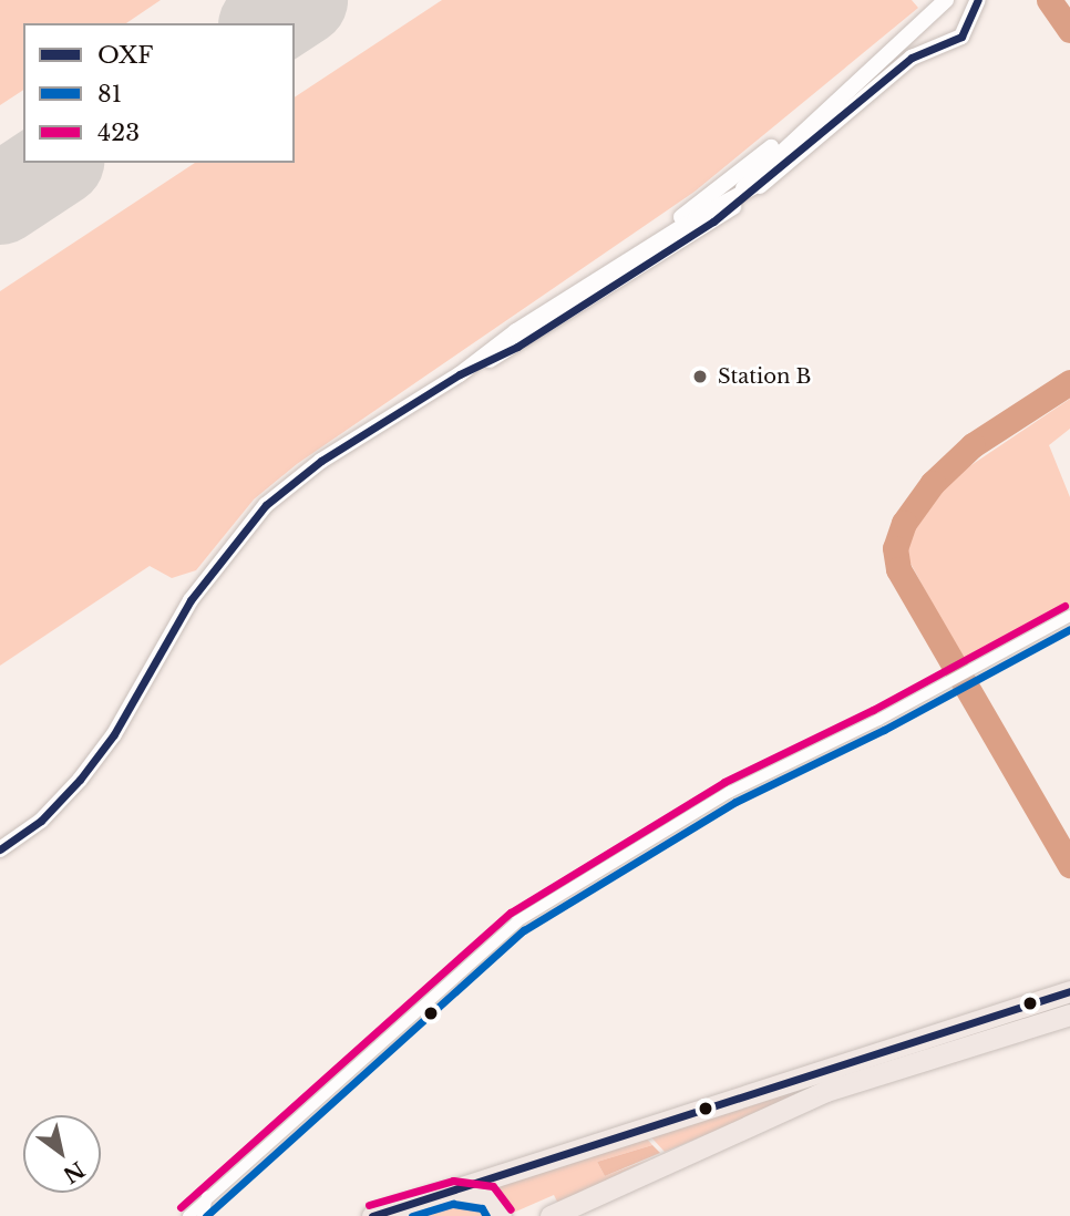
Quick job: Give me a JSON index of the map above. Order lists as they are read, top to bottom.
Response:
{
  "places": ["Station B"],
  "lines": ["transit line OXF", "transit line 423", "transit line 81"],
  "legend": ["OXF", "81", "423"],
  "north": "bottom right"
}
